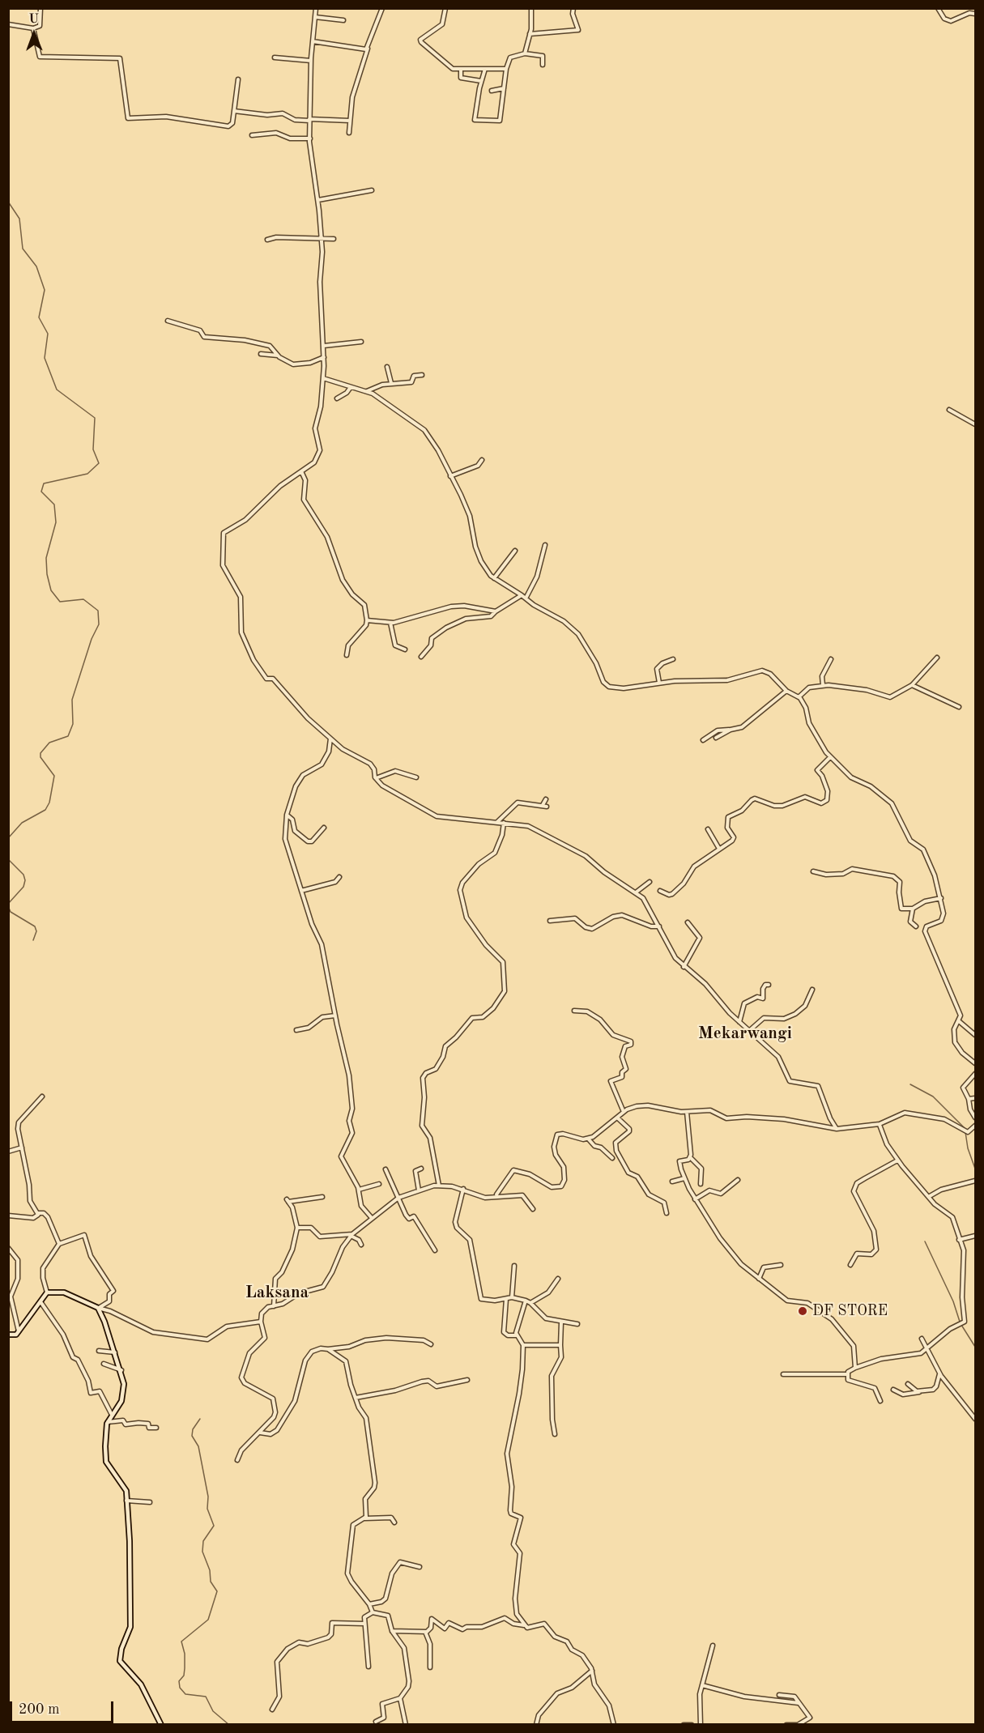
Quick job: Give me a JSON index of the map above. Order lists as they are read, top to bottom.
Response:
{
  "districts": ["Mekarwangi", "Laksana"],
  "places": ["DF STORE"],
  "scale_bar": "200 m",
  "north": "top"
}
